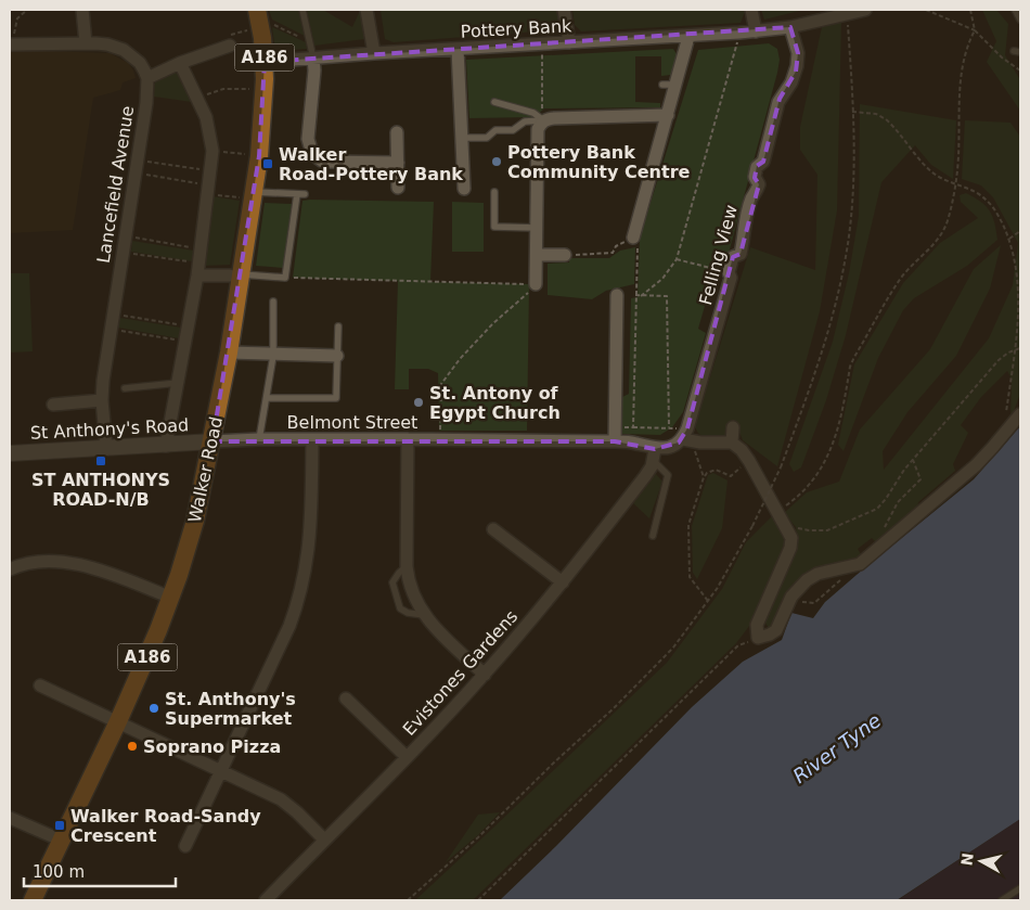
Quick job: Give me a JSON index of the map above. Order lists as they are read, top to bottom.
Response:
{
  "streets": {
    "main road": ["A186", "Walker Road"],
    "street": [
      "Pottery Bank",
      "Lancefield Avenue",
      "Felling View",
      "Belmont Street",
      "St Anthony's Road",
      "Evistones Gardens"
    ]
  },
  "crossings": [
    ["Pottery Bank", "Felling View"],
    ["Pottery Bank", "Walker Road"],
    ["Lancefield Avenue", "St Anthony's Road"],
    ["Belmont Street", "St Anthony's Road"],
    ["Belmont Street", "Walker Road"],
    ["Belmont Street", "Evistones Gardens"],
    ["St Anthony's Road", "Walker Road"]
  ],
  "water": ["River Tyne"],
  "places": {
    "other": [
      "Pottery Bank Community Centre",
      "St. Antony of Egypt Church",
      "St. Anthony's Supermarket",
      "Soprano Pizza"
    ],
    "transit": ["Walker Road-Pottery Bank", "ST ANTHONYS ROAD-N/B", "Walker Road-Sandy Crescent"]
  },
  "scale_bar": "100 m",
  "north": "left"
}
